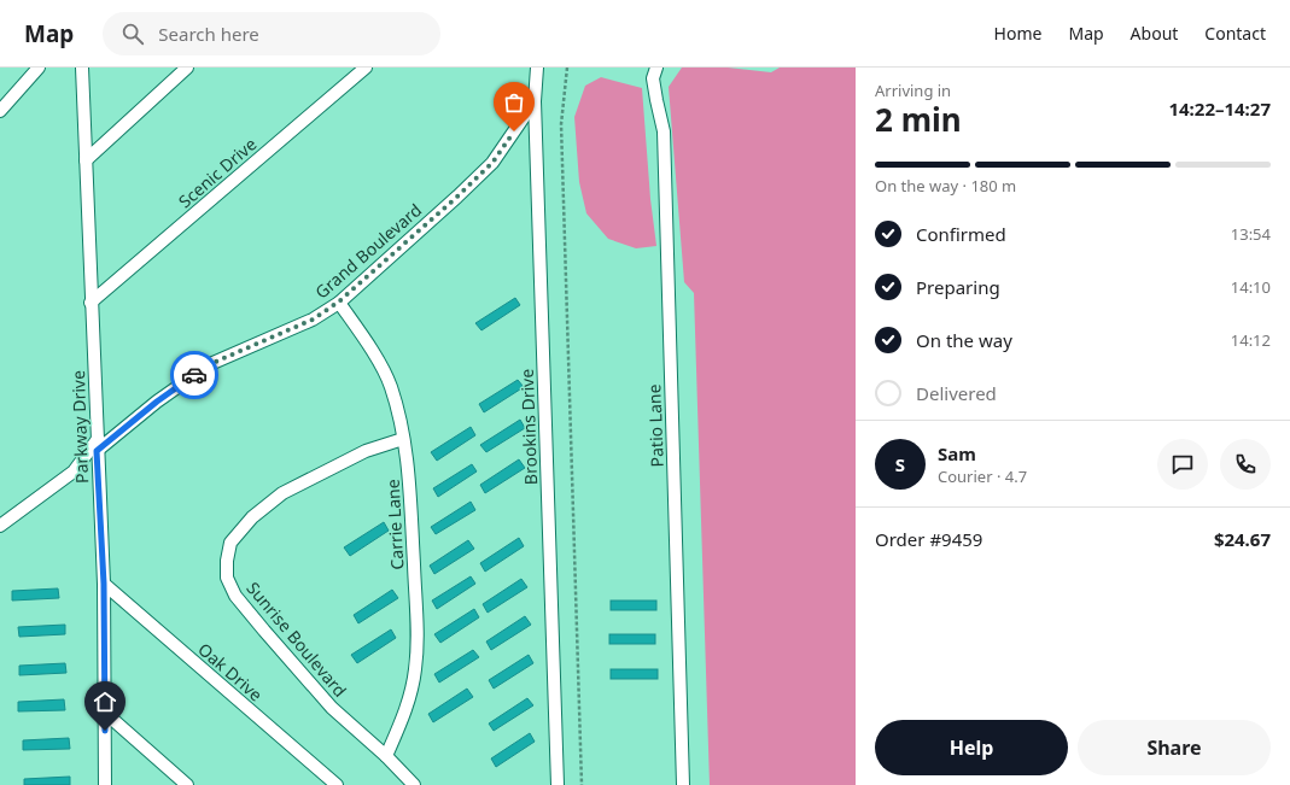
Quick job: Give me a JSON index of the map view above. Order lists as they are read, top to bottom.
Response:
{
  "streets": {
    "street": [
      "Scenic Drive",
      "Grand Boulevard",
      "Patio Lane",
      "Parkway Drive",
      "Brookins Drive",
      "Carrie Lane",
      "Sunrise Boulevard",
      "Oak Drive"
    ]
  },
  "crossings": [
    ["Scenic Drive", "Parkway Drive"],
    ["Grand Boulevard", "Parkway Drive"],
    ["Grand Boulevard", "Brookins Drive"],
    ["Grand Boulevard", "Carrie Lane"],
    ["Parkway Drive", "Oak Drive"],
    ["Carrie Lane", "Sunrise Boulevard"]
  ],
  "page": {
    "header": "Map",
    "search": "Search here",
    "nav": [
      "Home",
      "Map",
      "About",
      "Contact"
    ],
    "heading": ["2 min", "Arriving in", "14:22–14:27"],
    "panel": [
      "Sam",
      "Courier · 4.7",
      "Order #9459",
      "$24.67"
    ],
    "bar": "On the way · 180 m",
    "list": [
      ["Confirmed", "13:54"],
      ["Preparing", "14:10"],
      ["On the way", "14:12"],
      "Delivered"
    ],
    "round": "S",
    "buttons": ["Help", "Share"]
  }
}
